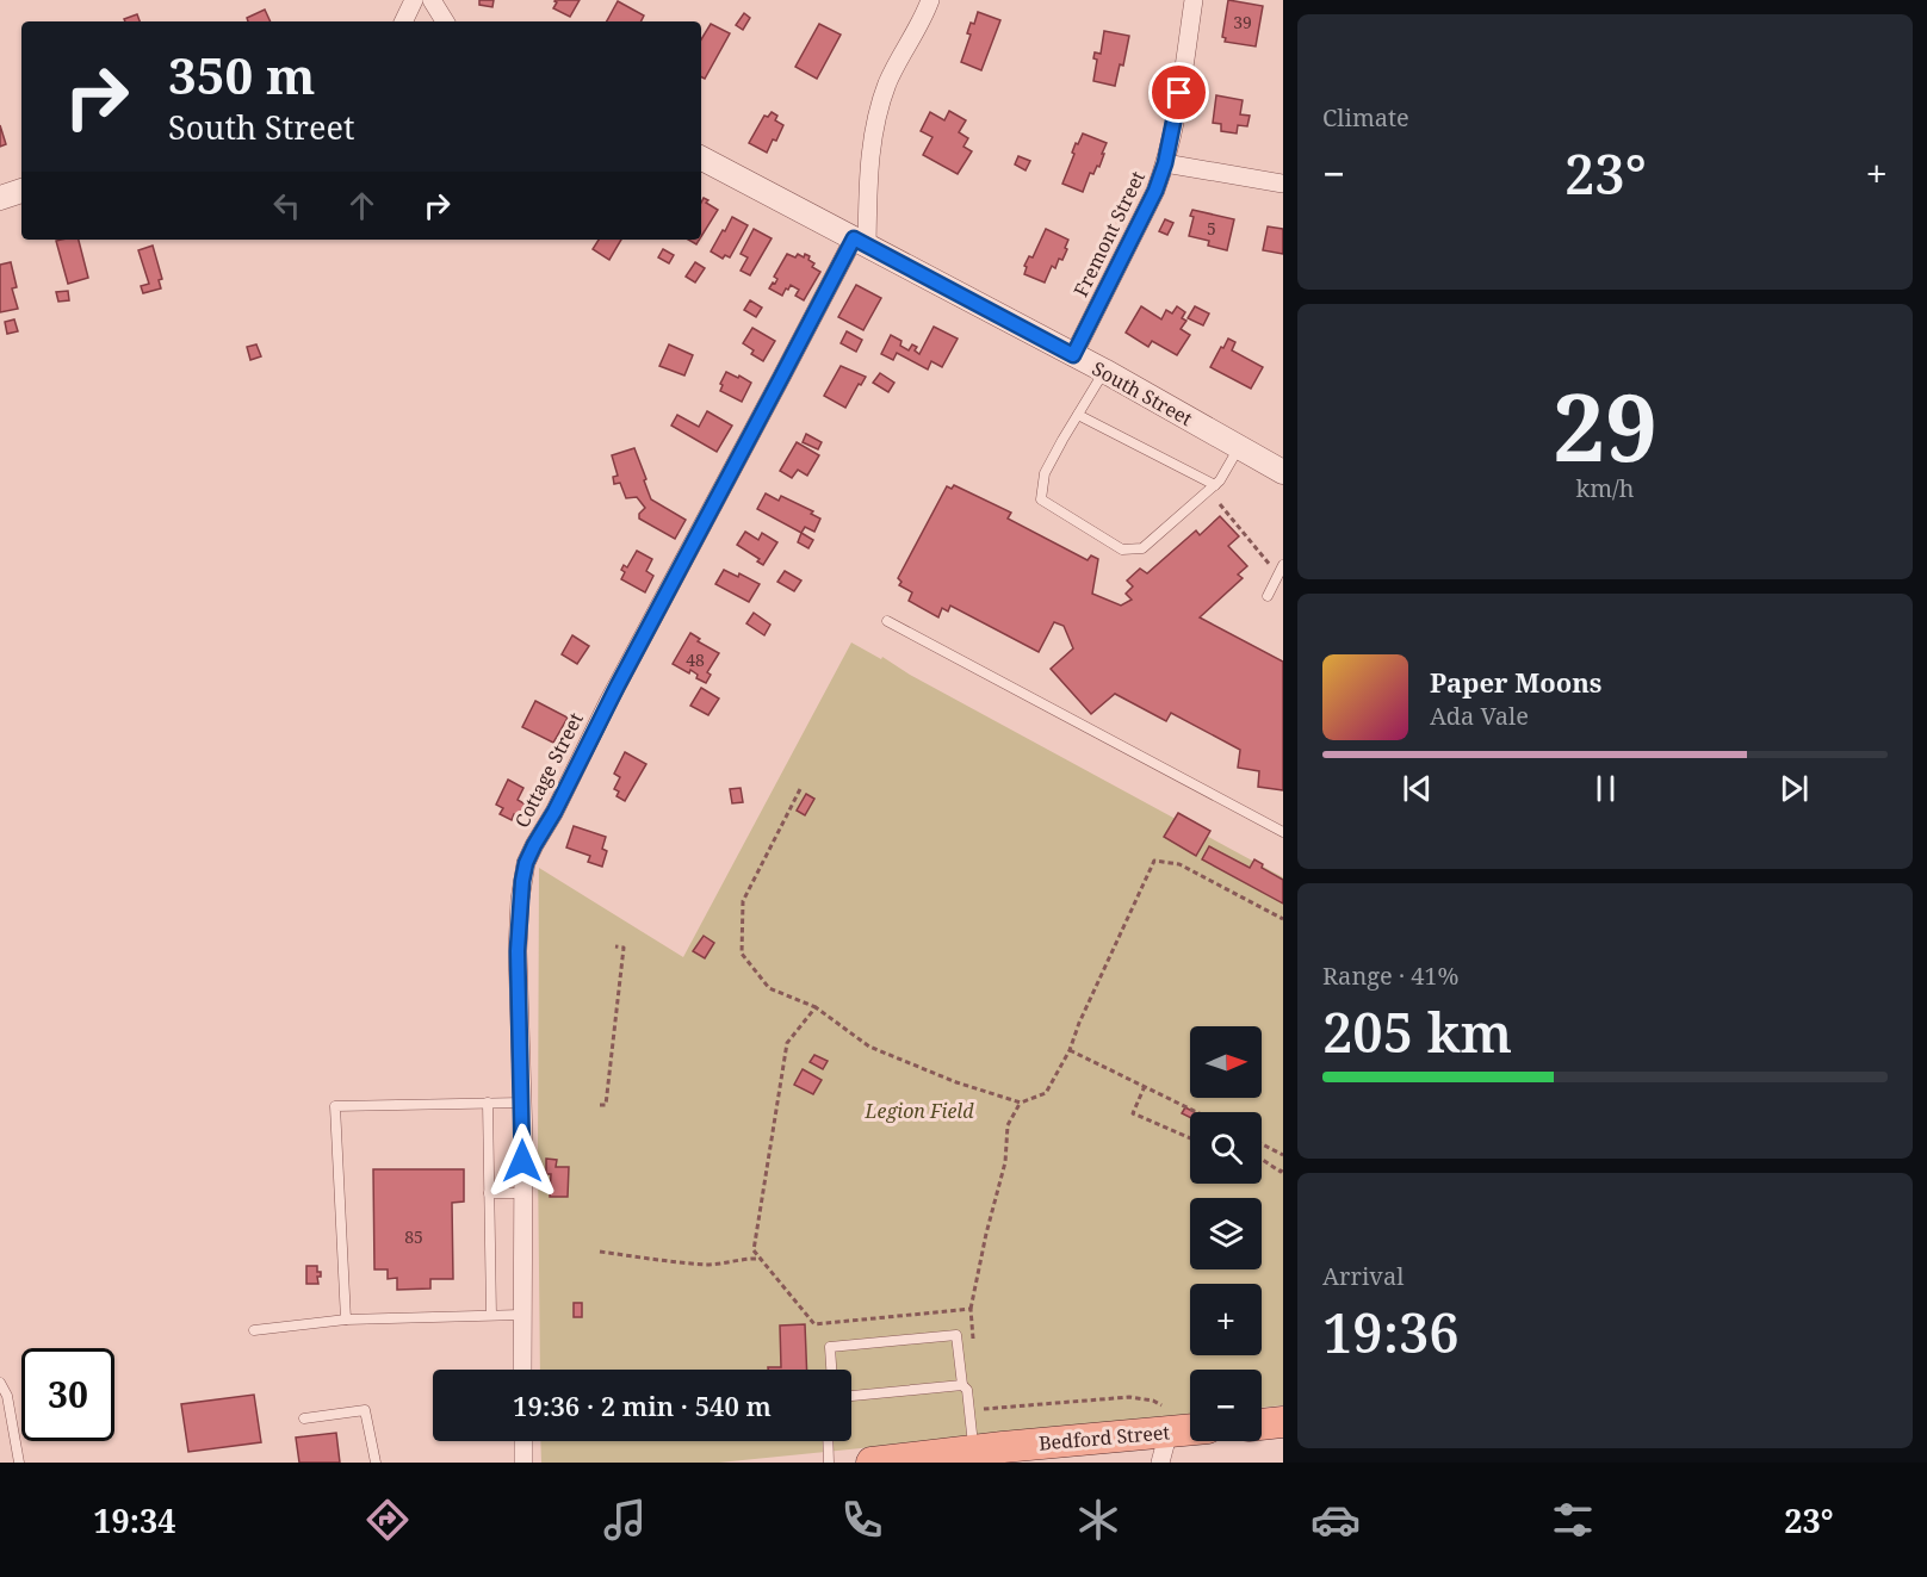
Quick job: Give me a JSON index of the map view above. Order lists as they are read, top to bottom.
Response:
{
  "streets": {
    "main road": ["Bedford Street"],
    "street": ["Fremont Street", "South Street", "Cottage Street"]
  },
  "crossings": [
    ["Fremont Street", "South Street"],
    ["South Street", "Cottage Street"]
  ],
  "parks": ["Legion Field"],
  "house_numbers": [
    "39",
    "5",
    "48",
    "85"
  ],
  "north": "right",
  "page": {
    "tile": [
      "Climate",
      ["29", "km/h"],
      ["Range · 41%", "205 km"],
      ["Arrival", "19:36"]
    ],
    "turn": ["350 m", "South Street"],
    "heat": ["−", "23°", "+"],
    "song": ["Paper Moons", "Ada Vale"],
    "map_buttons": ["+", "−"],
    "limit": "30",
    "trip": "19:36 · 2 min · 540 m",
    "tabs": ["19:34", "23°"]
  }
}
